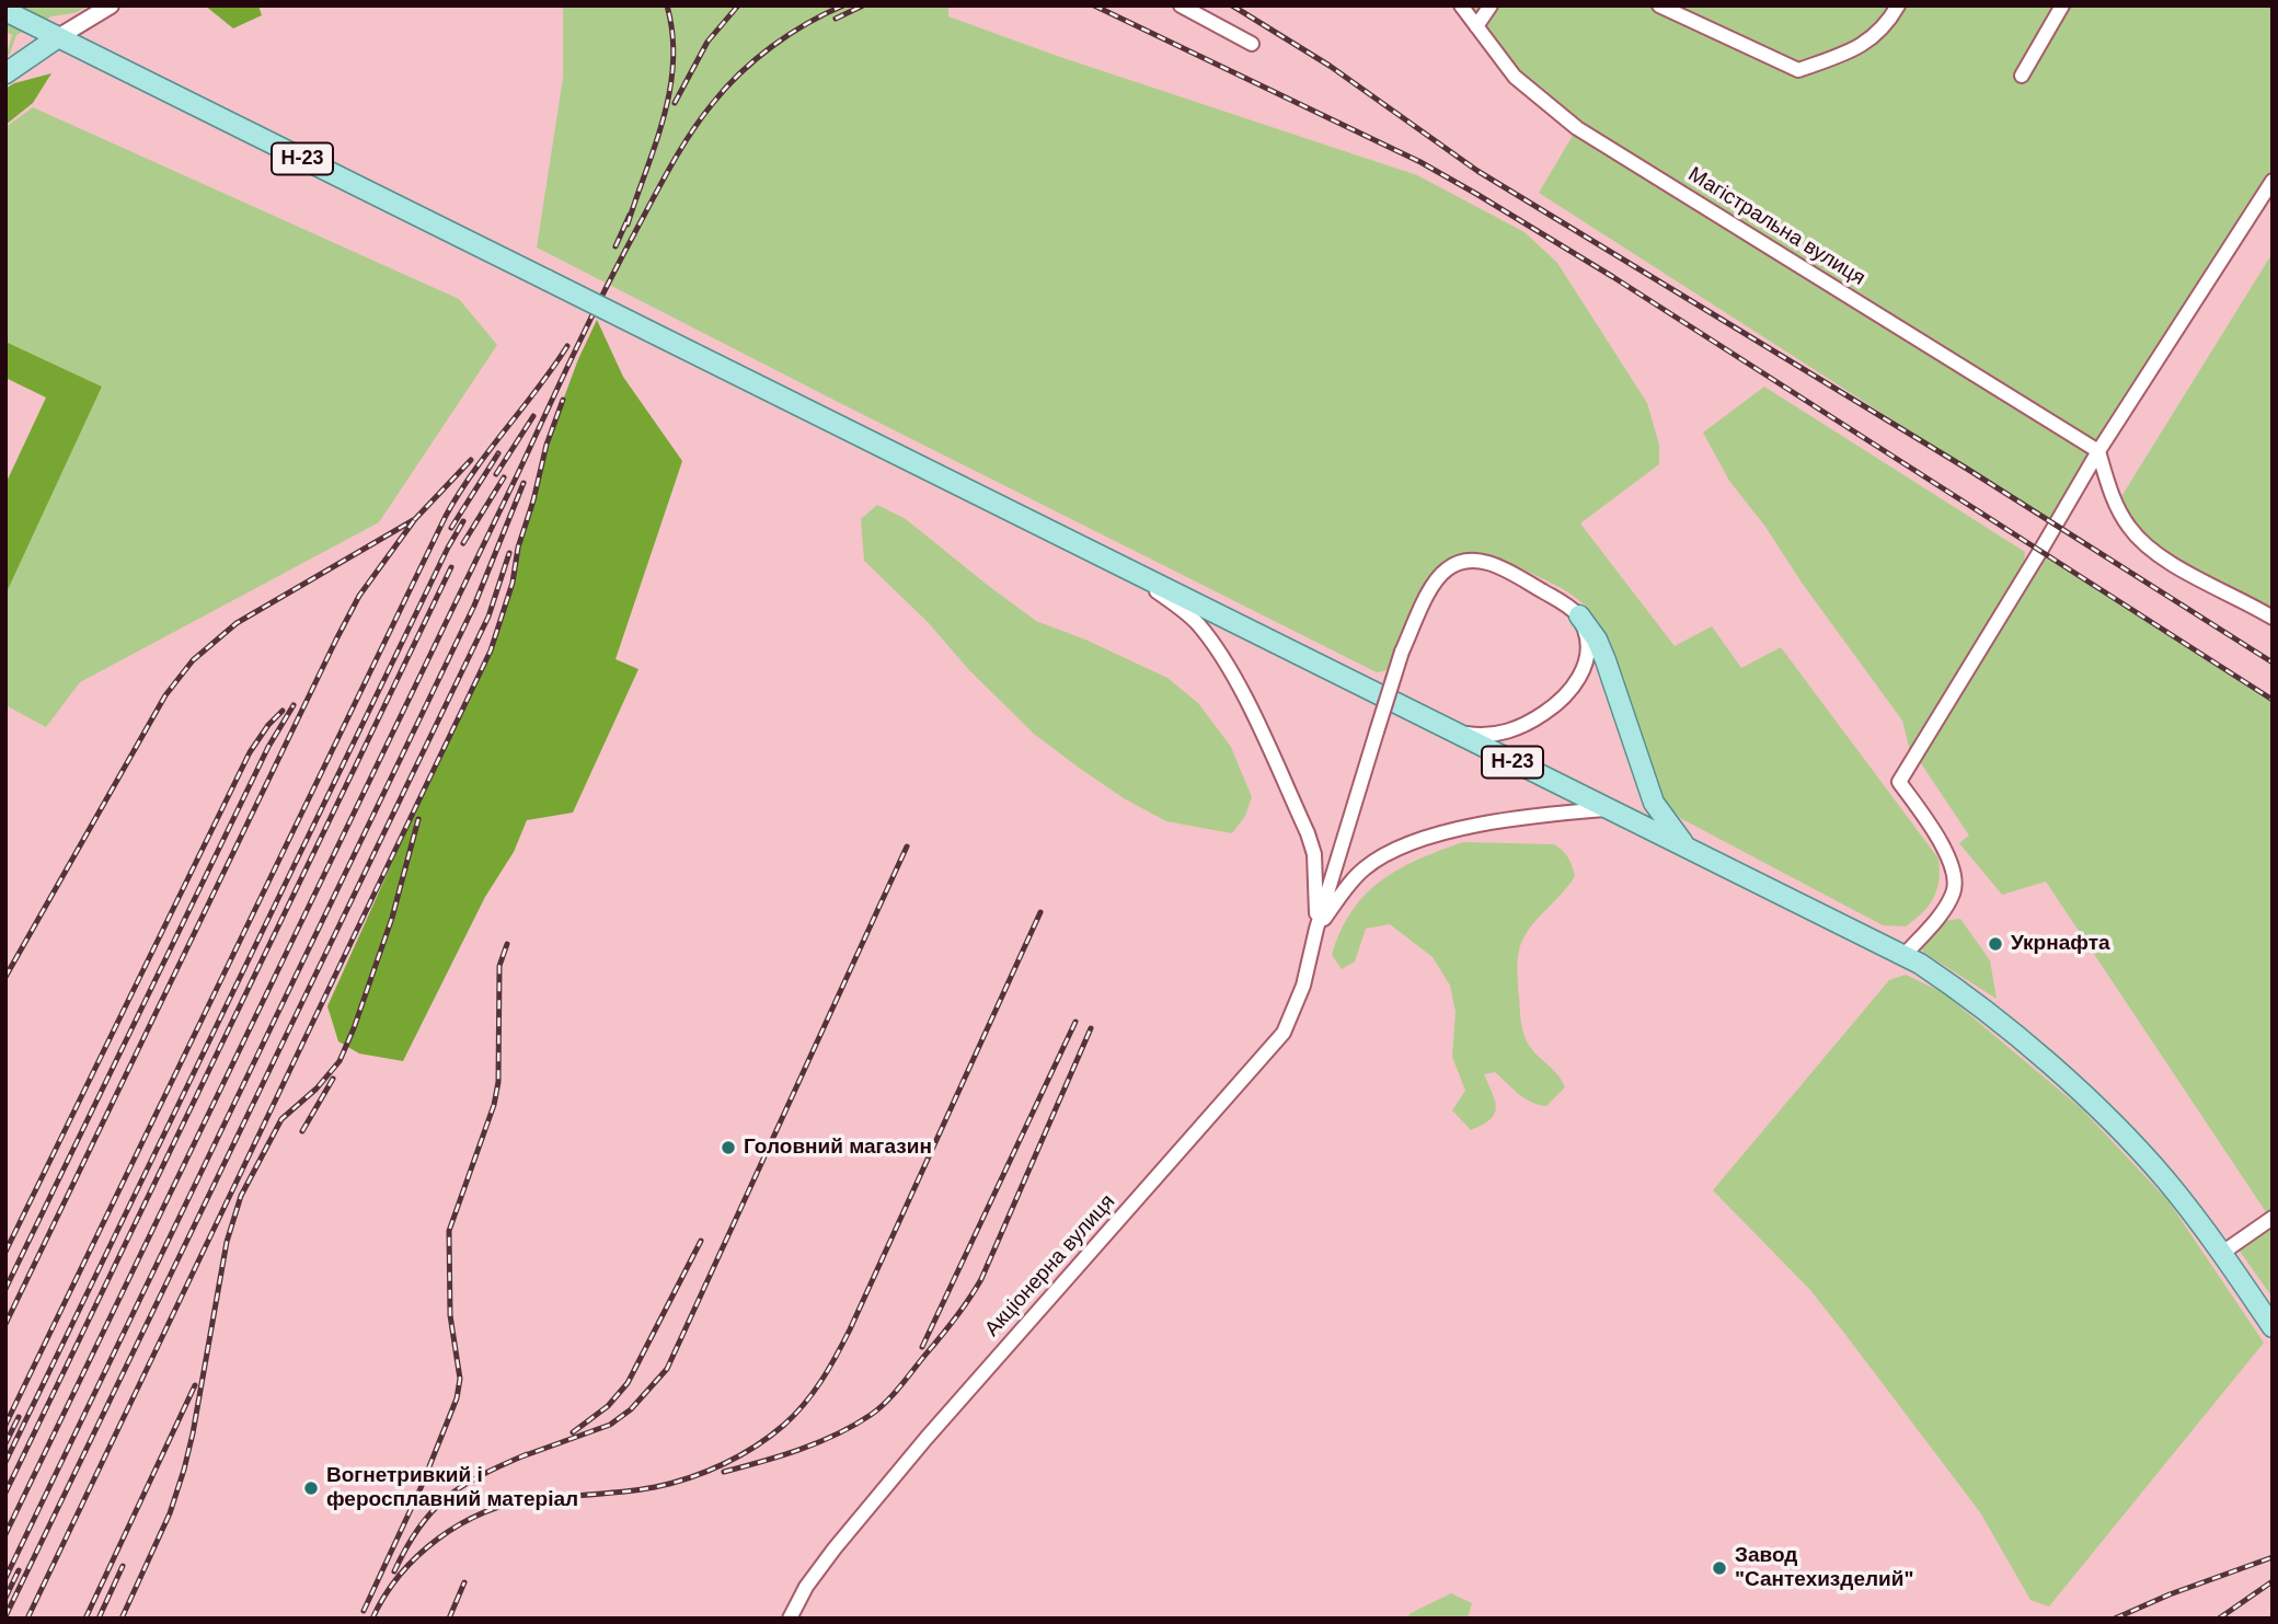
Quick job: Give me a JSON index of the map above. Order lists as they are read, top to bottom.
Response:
{
  "streets": {
    "main road": ["Н-23"],
    "street": ["Магістральна вулиця", "Акціонерна вулиця"]
  },
  "places": [
    "Укрнафта",
    "Головний магазин",
    "Вогнетривкий і феросплавний матеріал",
    "Завод \"Сантехизделий\""
  ]
}
